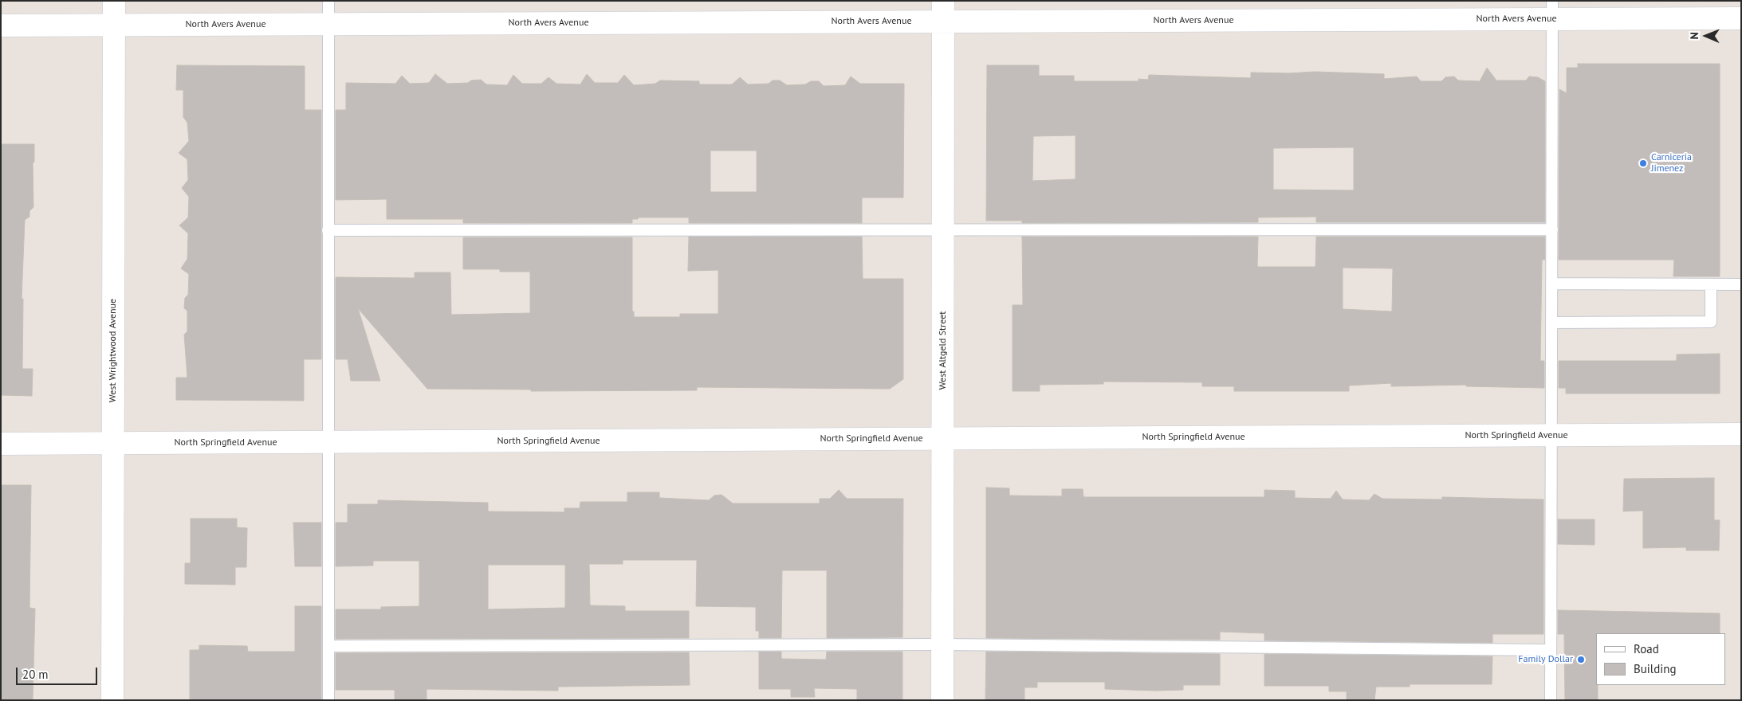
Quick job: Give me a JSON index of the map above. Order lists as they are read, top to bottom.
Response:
{
  "streets": {
    "street": [
      "North Avers Avenue",
      "West Wrightwood Avenue",
      "West Altgeld Street",
      "North Springfield Avenue"
    ]
  },
  "crossings": [
    ["North Avers Avenue", "West Wrightwood Avenue"],
    ["North Avers Avenue", "West Altgeld Street"],
    ["West Wrightwood Avenue", "North Springfield Avenue"],
    ["West Altgeld Street", "North Springfield Avenue"]
  ],
  "places": ["Carniceria Jimenez", "Family Dollar"],
  "legend": ["Road", "Building"],
  "scale_bar": "20 m",
  "north": "left"
}
